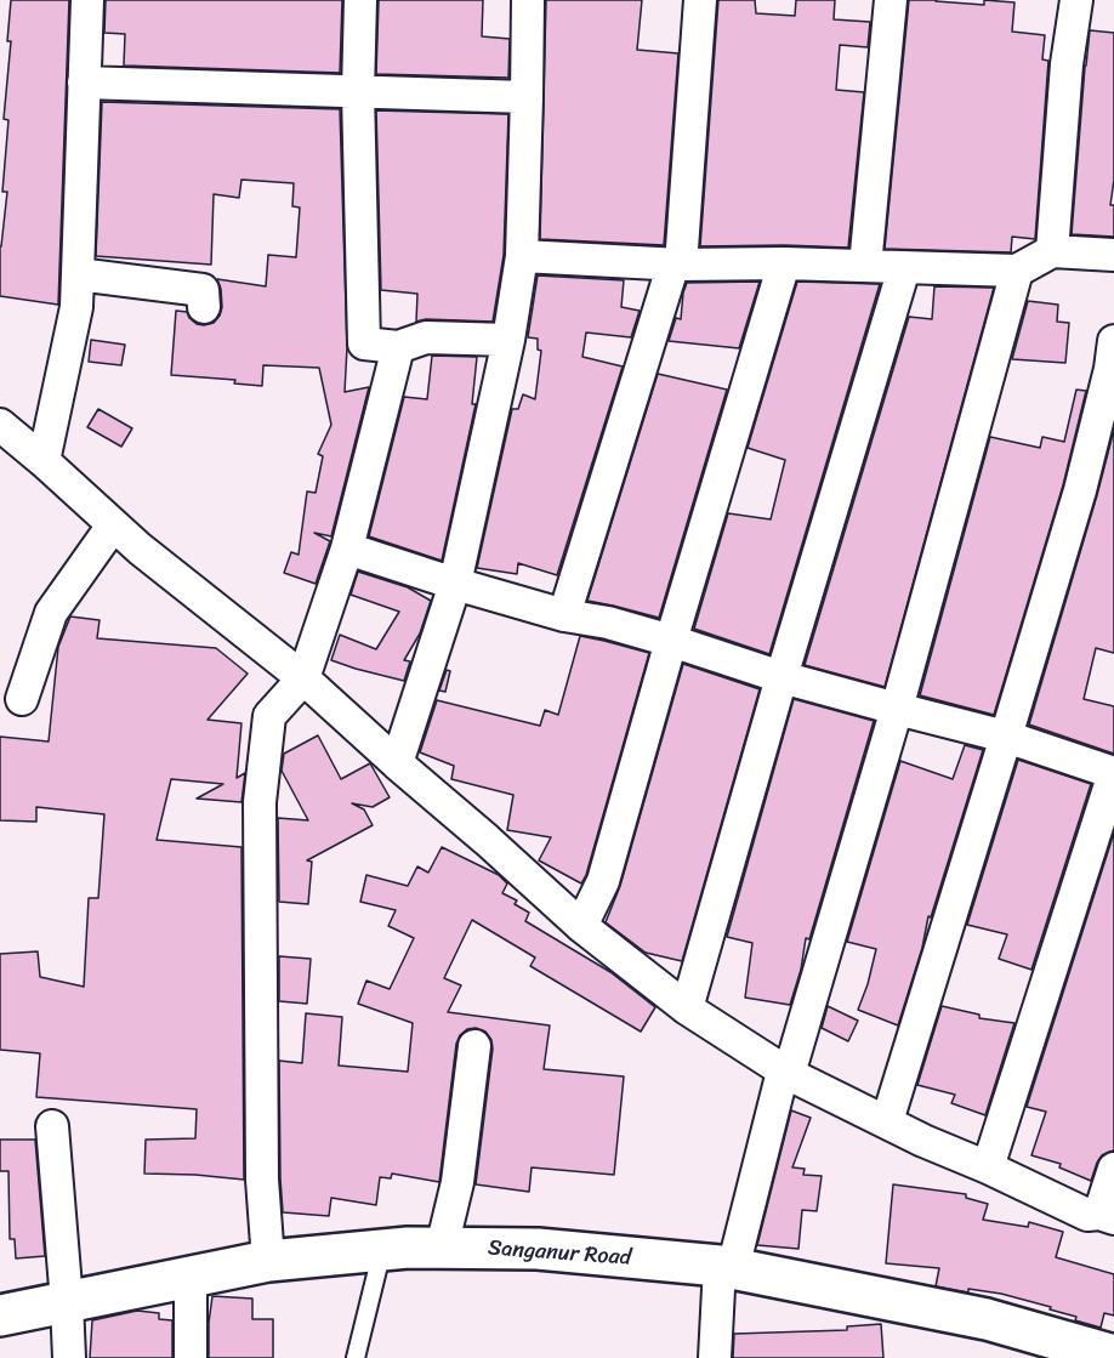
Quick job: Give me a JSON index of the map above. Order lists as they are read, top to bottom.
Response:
{
  "streets": {
    "main road": ["Sanganur Road"]
  }
}
